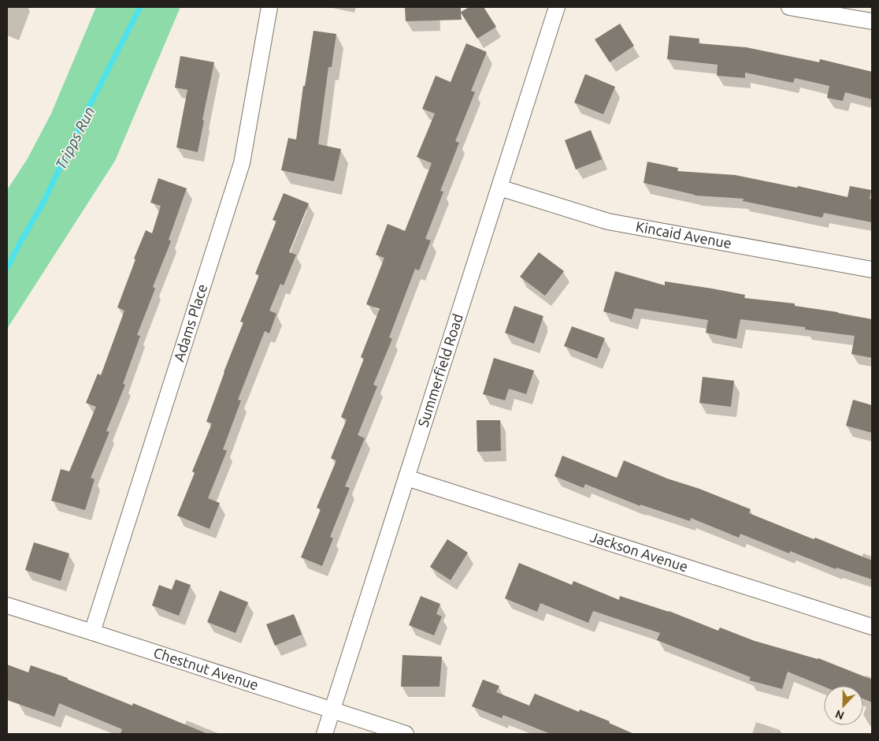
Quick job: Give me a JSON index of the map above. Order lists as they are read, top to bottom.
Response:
{
  "streets": {
    "street": [
      "Kincaid Avenue",
      "Adams Place",
      "Summerfield Road",
      "Jackson Avenue",
      "Chestnut Avenue"
    ]
  },
  "crossings": [
    ["Kincaid Avenue", "Summerfield Road"],
    ["Adams Place", "Chestnut Avenue"],
    ["Summerfield Road", "Jackson Avenue"],
    ["Summerfield Road", "Chestnut Avenue"]
  ],
  "water": ["Tripps Run"],
  "north": "bottom"
}
